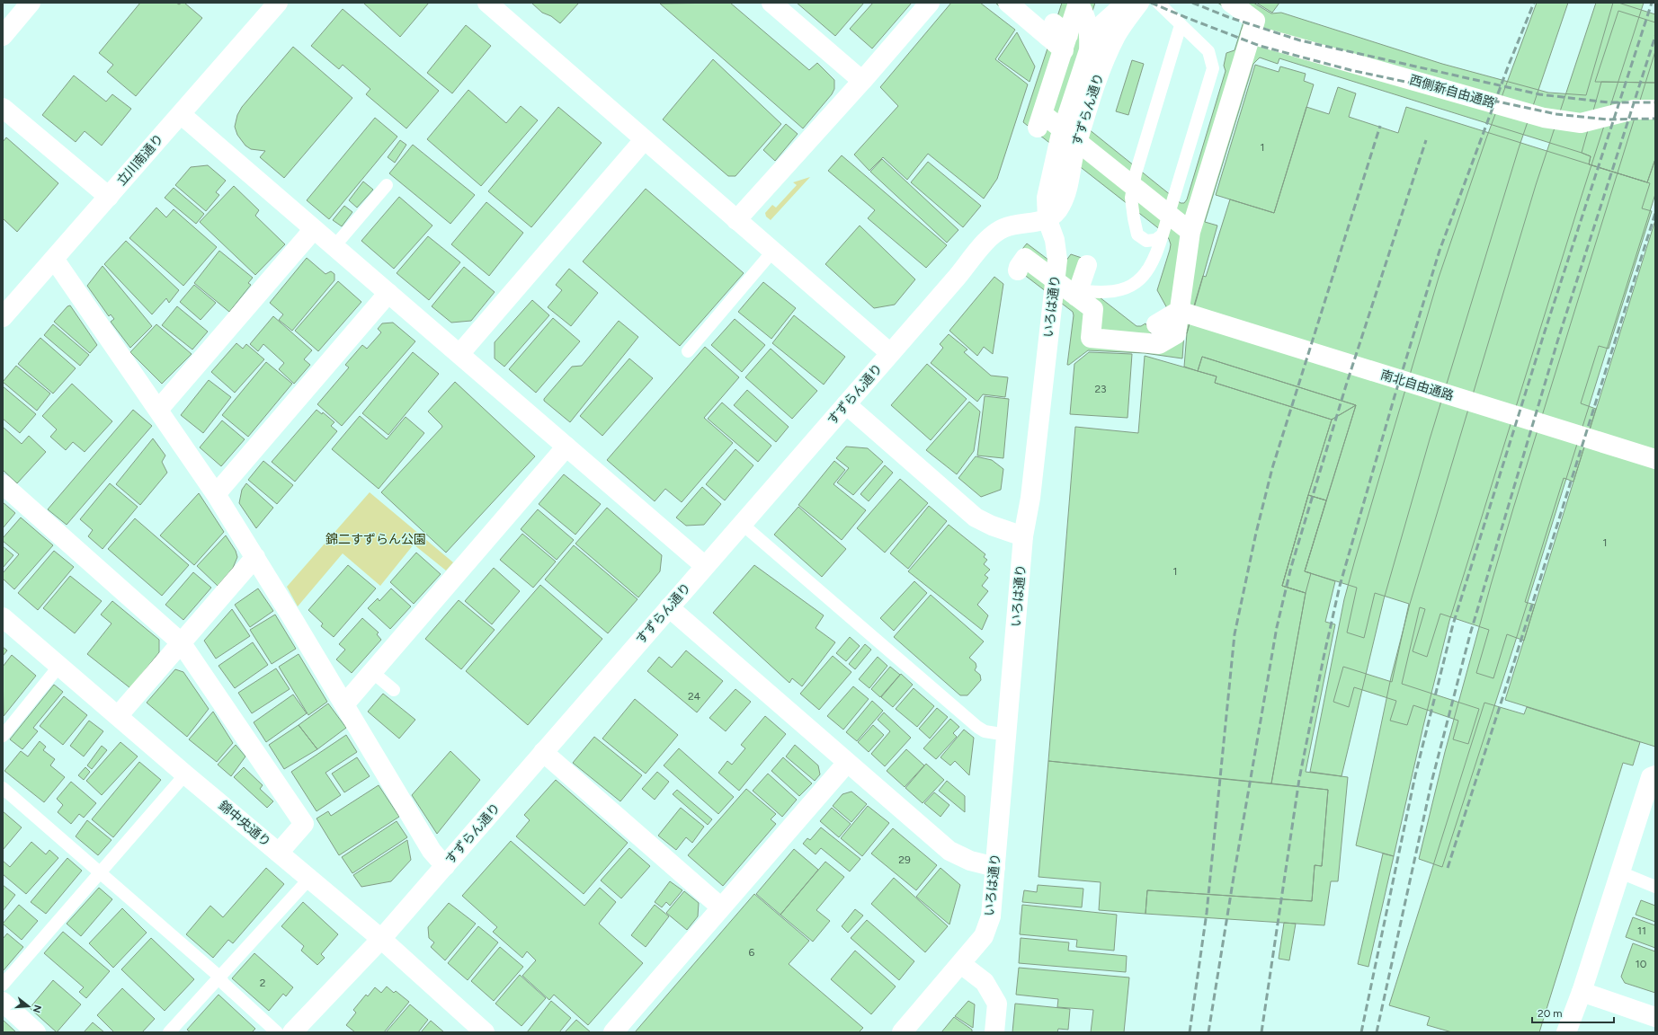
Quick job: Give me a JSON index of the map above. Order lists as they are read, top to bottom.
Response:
{
  "streets": {
    "street": [
      "西側新自由通路",
      "すずらん通り",
      "立川南通り",
      "いろは通り",
      "南北自由通路",
      "錦中央通り"
    ]
  },
  "crossings": [
    ["すずらん通り", "いろは通り"],
    ["すずらん通り", "錦中央通り"]
  ],
  "parks": ["錦二すずらん公園"],
  "house_numbers": [
    "1",
    "23",
    "1",
    "1",
    "24",
    "29",
    "11",
    "6",
    "10",
    "2"
  ],
  "scale_bar": "20 m",
  "north": "right"
}
